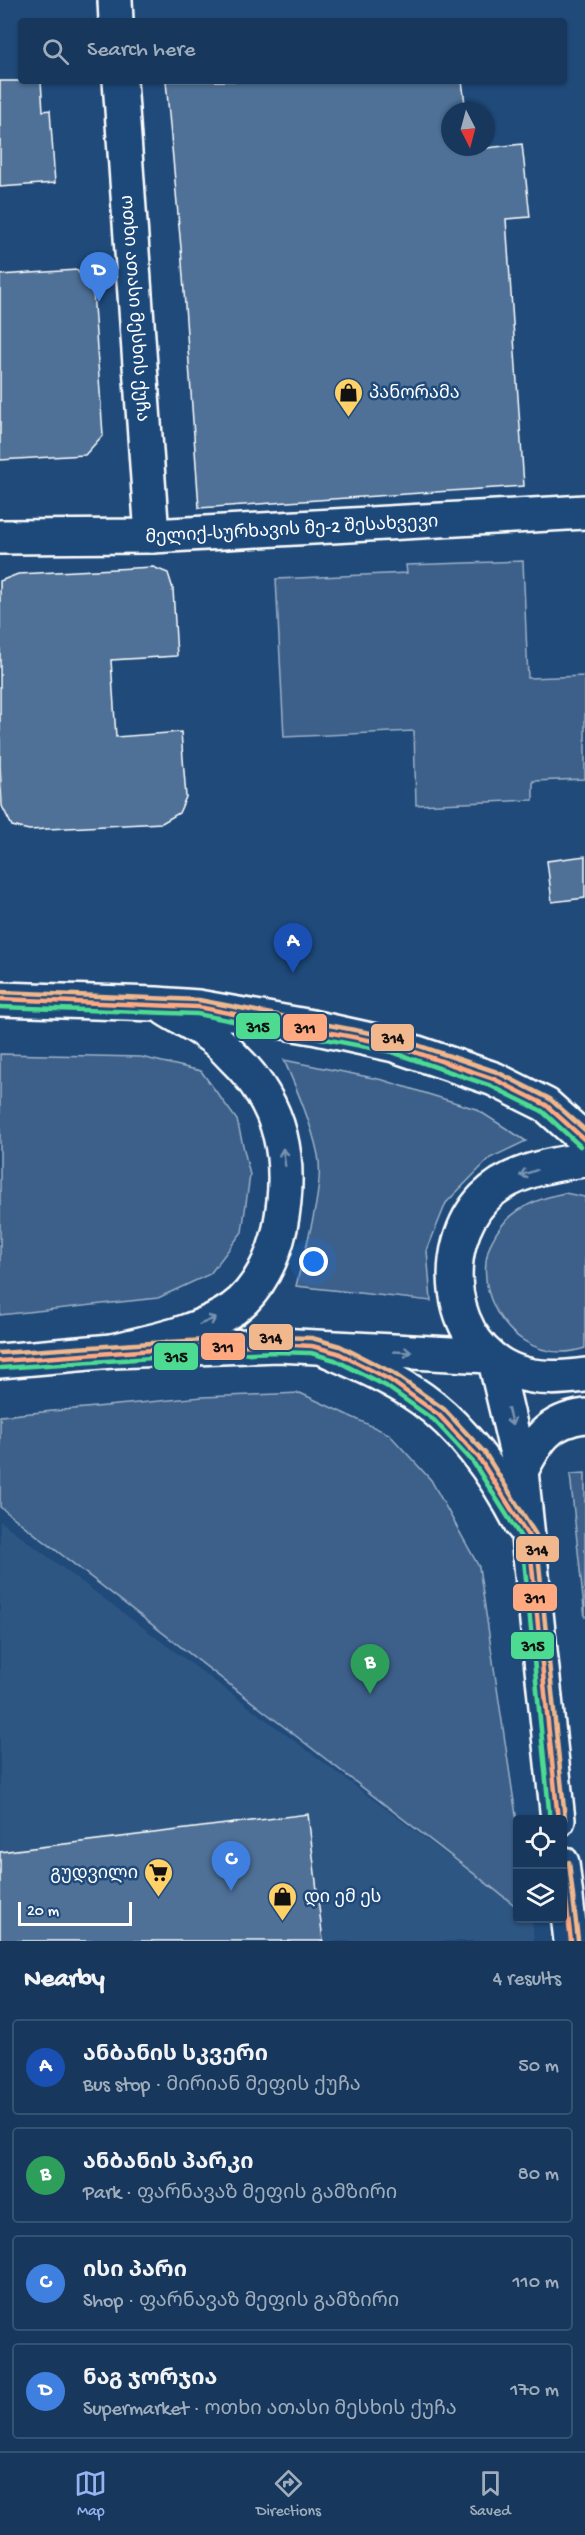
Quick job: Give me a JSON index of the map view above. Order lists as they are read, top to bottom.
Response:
{
  "streets": {
    "main road": ["ოთხი ათასი მესხის ქუჩა", "მელიქ-სურხავის მე-2 შესახვევი"]
  },
  "crossings": [
    ["ოთხი ათასი მესხის ქუჩა", "მელიქ-სურხავის მე-2 შესახვევი"]
  ],
  "places": {
    "shop": ["პანორამა", "დი ემ ეს"],
    "supermarket": ["გუდვილი"]
  },
  "lines": ["transit line 314", "transit line 311", "transit line 315"],
  "scale_bar": "20 m",
  "north": "bottom",
  "page": {
    "search": "Search here",
    "pins": [
      "D",
      "A",
      "B",
      "C"
    ],
    "scale": "20 m",
    "heading": ["Nearby", "4 results"],
    "list": [
      {
        "mark": "A",
        "name": "ანბანის სკვერი",
        "note": "Bus stop · მირიან მეფის ქუჩა",
        "value": "50 m"
      },
      {
        "mark": "B",
        "name": "ანბანის პარკი",
        "note": "Park · ფარნავაზ მეფის გამზირი",
        "value": "80 m"
      },
      {
        "mark": "C",
        "name": "ისი პარი",
        "note": "Shop · ფარნავაზ მეფის გამზირი",
        "value": "110 m"
      },
      {
        "mark": "D",
        "name": "ნაგ ჯორჯია",
        "note": "Supermarket · ოთხი ათასი მესხის ქუჩა",
        "value": "170 m"
      }
    ],
    "nav": ["Map", "Directions", "Saved"]
  }
}
